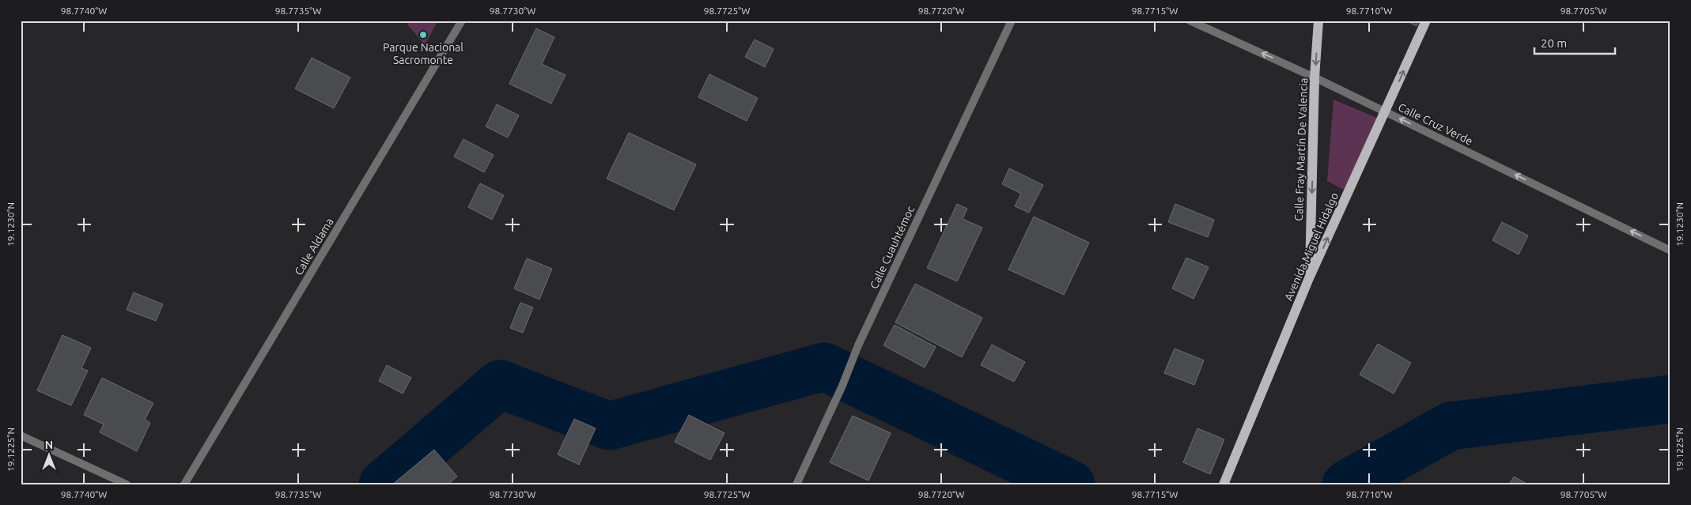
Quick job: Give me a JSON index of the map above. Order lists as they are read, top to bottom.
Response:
{
  "streets": {
    "main road": ["Calle Fray Martín De Valencia", "Avenida Miguel Hidalgo"],
    "street": ["Calle Cruz Verde", "Calle Aldama", "Calle Cuauhtémoc"]
  },
  "crossings": [
    ["Calle Cruz Verde", "Calle Fray Martín De Valencia"],
    ["Calle Cruz Verde", "Avenida Miguel Hidalgo"],
    ["Calle Fray Martín De Valencia", "Avenida Miguel Hidalgo"]
  ],
  "one_way": ["Calle Cruz Verde", "Calle Fray Martín De Valencia", "Avenida Miguel Hidalgo"],
  "places": ["Parque Nacional Sacromonte"],
  "scale_bar": "20 m",
  "north": "top",
  "coordinates": [
    "98.7740°W",
    "98.7735°W",
    "98.7730°W",
    "98.7725°W",
    "98.7720°W",
    "98.7715°W",
    "98.7710°W",
    "98.7705°W",
    "19.1230°N",
    "19.1225°N"
  ]
}
